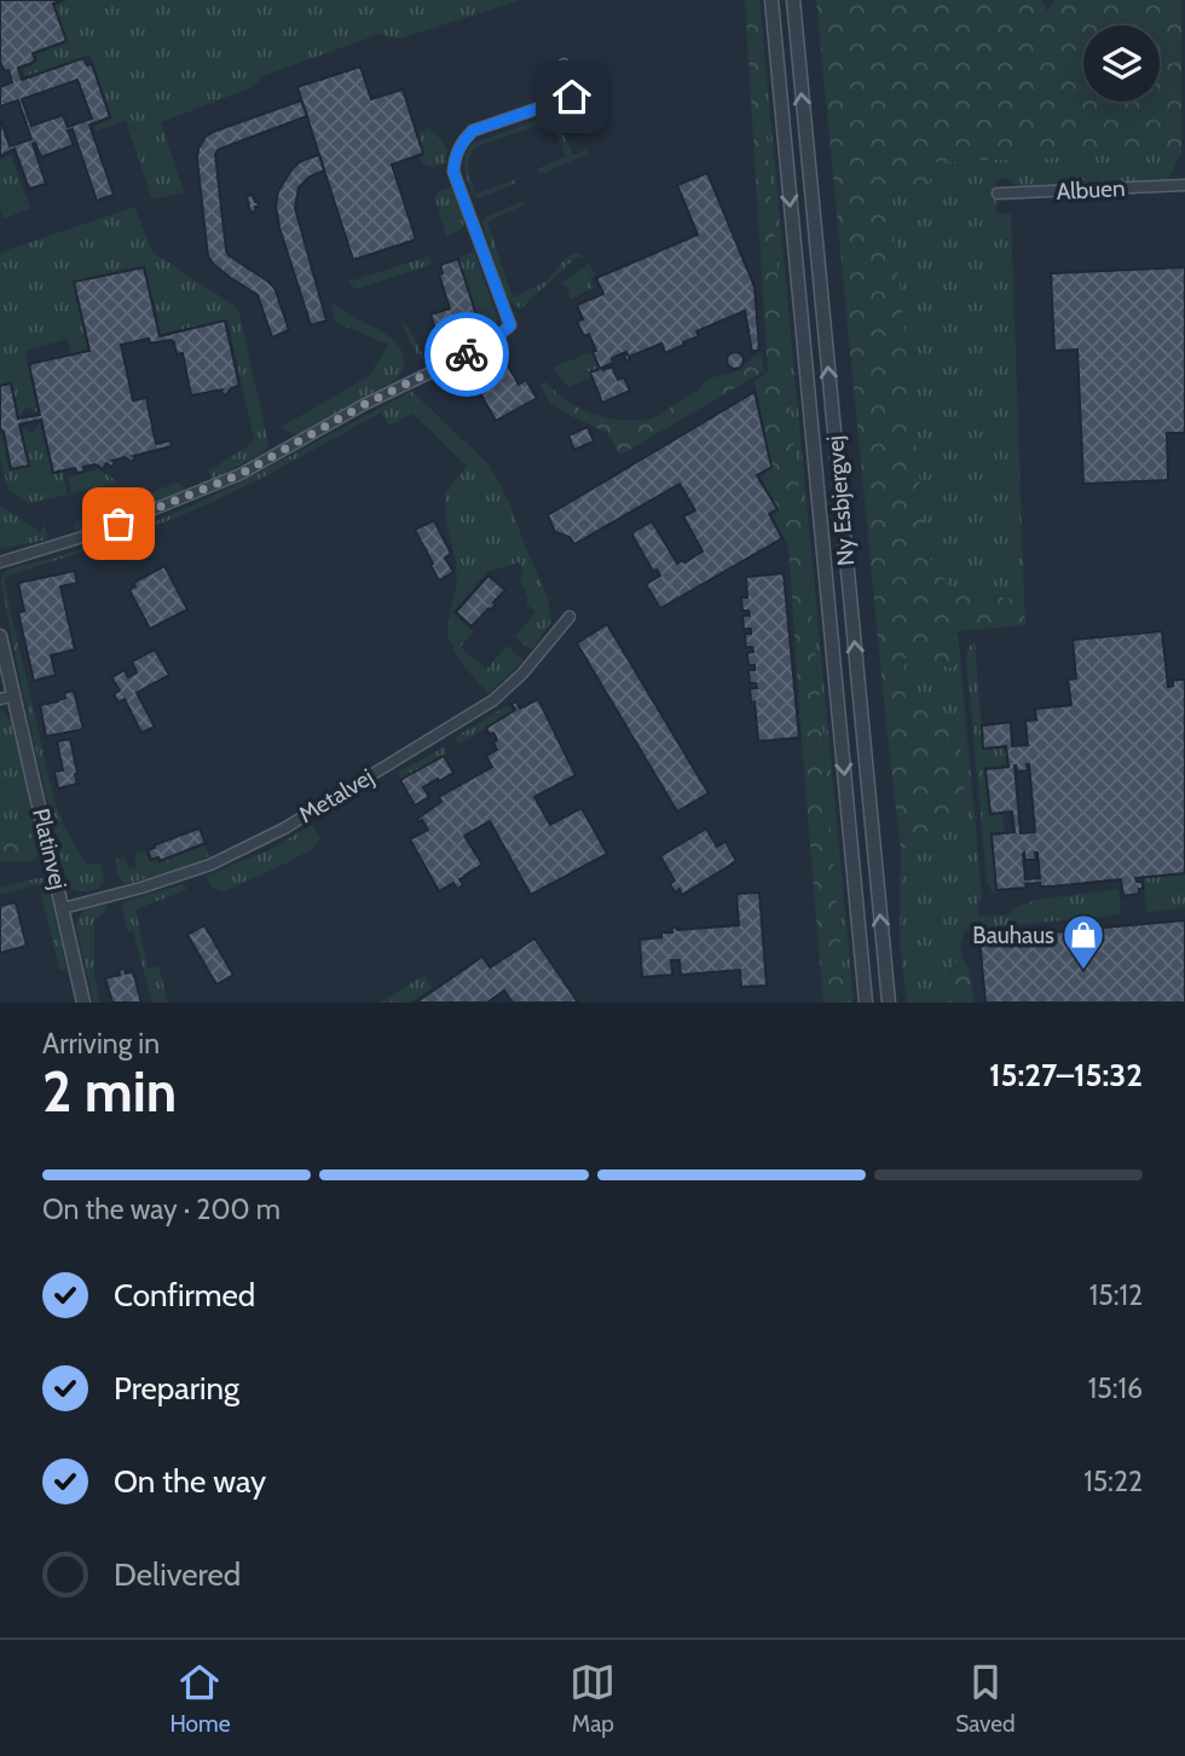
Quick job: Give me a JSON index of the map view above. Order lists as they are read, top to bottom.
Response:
{
  "streets": {
    "street": [
      "Albuen",
      "Ny Esbjergvej",
      "Metalvej",
      "Platinvej"
    ]
  },
  "crossings": [
    ["Metalvej", "Platinvej"]
  ],
  "places": {
    "shop": ["Bauhaus"]
  },
  "page": {
    "heading": ["2 min", "Arriving in", "15:27–15:32"],
    "bar": "On the way · 200 m",
    "list": [
      ["Confirmed", "15:12"],
      ["Preparing", "15:16"],
      ["On the way", "15:22"],
      "Delivered"
    ],
    "tabs": ["Home", "Map", "Saved"]
  }
}
